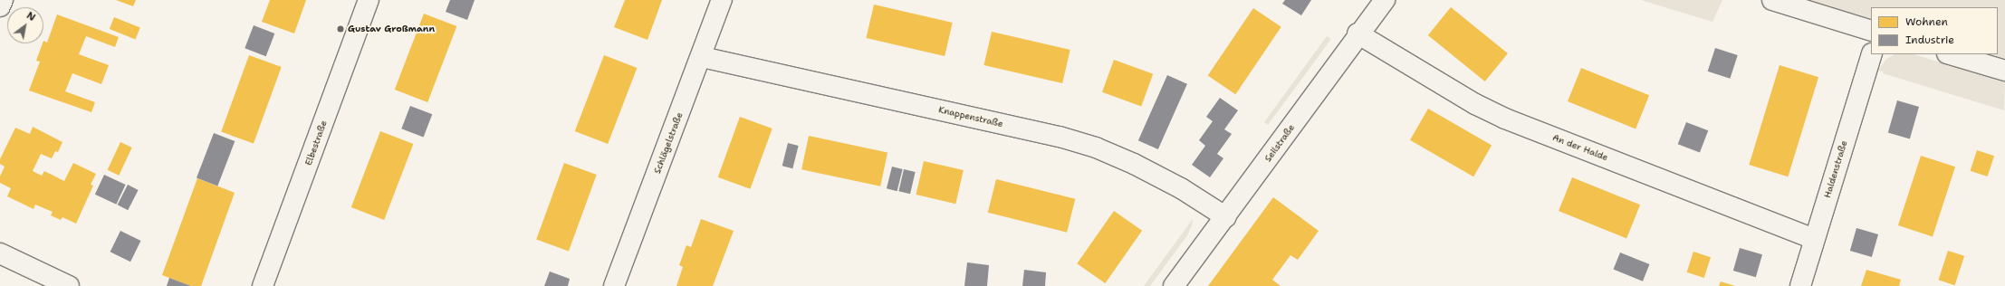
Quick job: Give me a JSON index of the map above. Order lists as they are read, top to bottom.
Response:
{
  "streets": {
    "street": [
      "Knappenstraße",
      "Elbestraße",
      "Schlägelstraße",
      "Seilstraße",
      "An der Halde",
      "Haldenstraße"
    ]
  },
  "crossings": [
    ["Knappenstraße", "Schlägelstraße"],
    ["Knappenstraße", "Seilstraße"],
    ["Seilstraße", "An der Halde"],
    ["An der Halde", "Haldenstraße"]
  ],
  "places": ["Gustav Großmann"],
  "legend": ["Wohnen", "Industrie"],
  "north": "top right"
}
